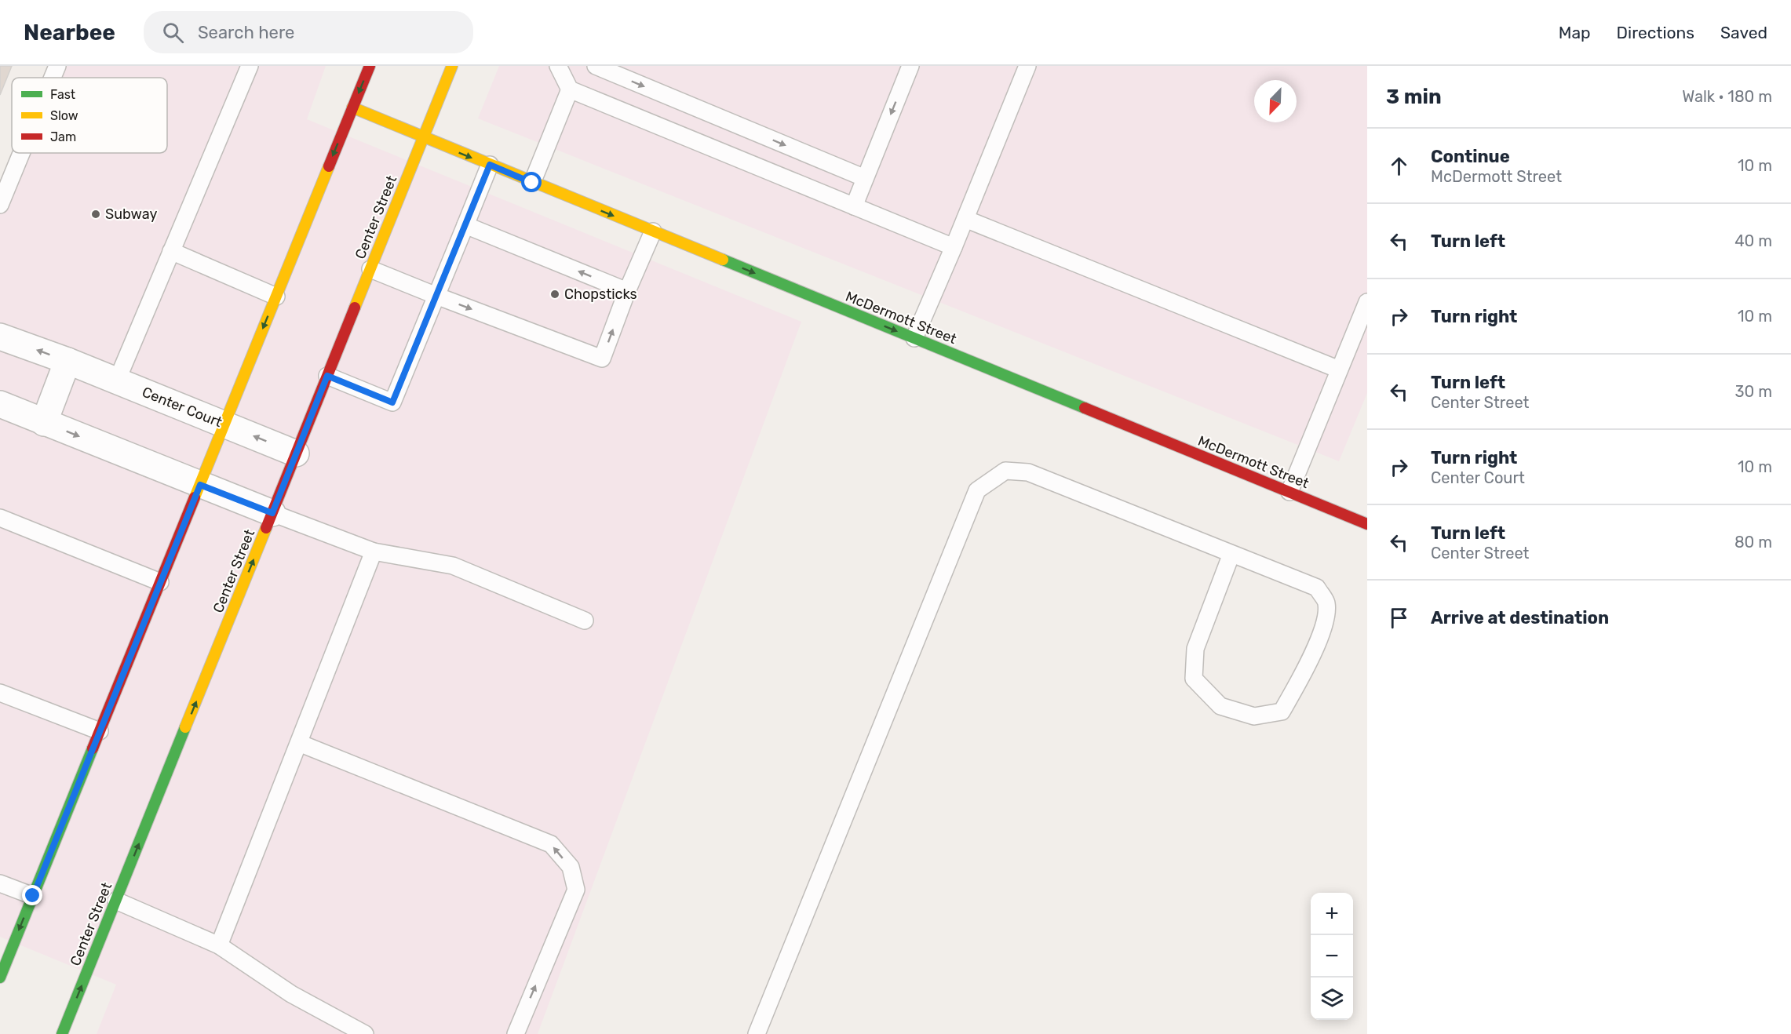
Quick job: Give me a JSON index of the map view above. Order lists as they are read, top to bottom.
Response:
{
  "streets": {
    "main road": ["Center Street", "McDermott Street"],
    "street": ["Center Court"]
  },
  "crossings": [
    ["Center Street", "McDermott Street"],
    ["Center Street", "Center Court"]
  ],
  "one_way": ["McDermott Street"],
  "places": ["Subway", "Chopsticks"],
  "legend": ["Fast", "Slow", "Jam"],
  "north": "bottom left",
  "page": {
    "header": "Nearbee",
    "search": "Search here",
    "nav": ["Map", "Directions", "Saved"],
    "heading": ["3 min", "Walk · 180 m"],
    "list": [
      ["Continue", "McDermott Street", "10 m"],
      ["Turn left", "40 m"],
      ["Turn right", "10 m"],
      ["Turn left", "Center Street", "30 m"],
      ["Turn right", "Center Court", "10 m"],
      ["Turn left", "Center Street", "80 m"],
      "Arrive at destination"
    ],
    "map_buttons": ["+", "−"]
  }
}
